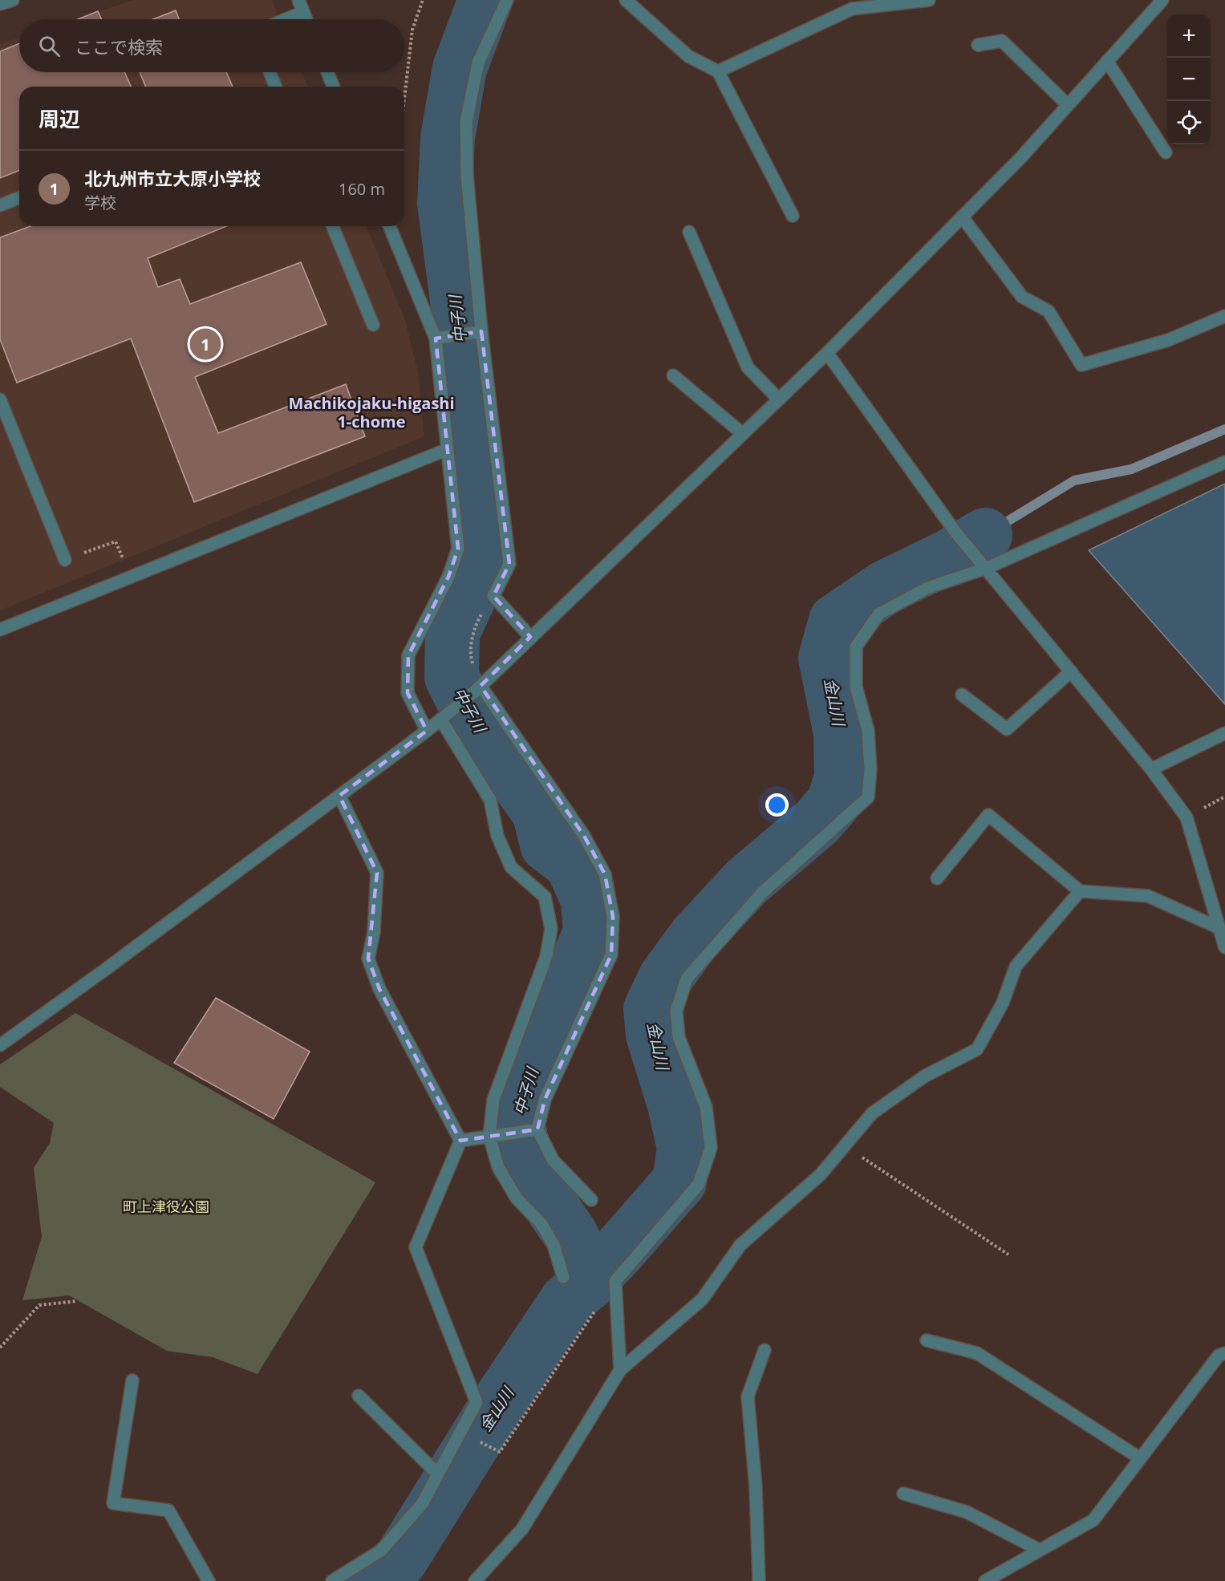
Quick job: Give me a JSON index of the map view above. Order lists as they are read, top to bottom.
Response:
{
  "districts": ["Machikojaku-higashi 1-chome"],
  "water": ["中子川", "金山川"],
  "parks": ["町上津役公園"],
  "page": {
    "map_buttons": ["+", "−"],
    "search": "ここで検索",
    "heading": "周辺",
    "list": [
      {
        "mark": "1",
        "name": "北九州市立大原小学校",
        "note": "学校",
        "value": "160 m"
      }
    ],
    "pins": "1"
  }
}
